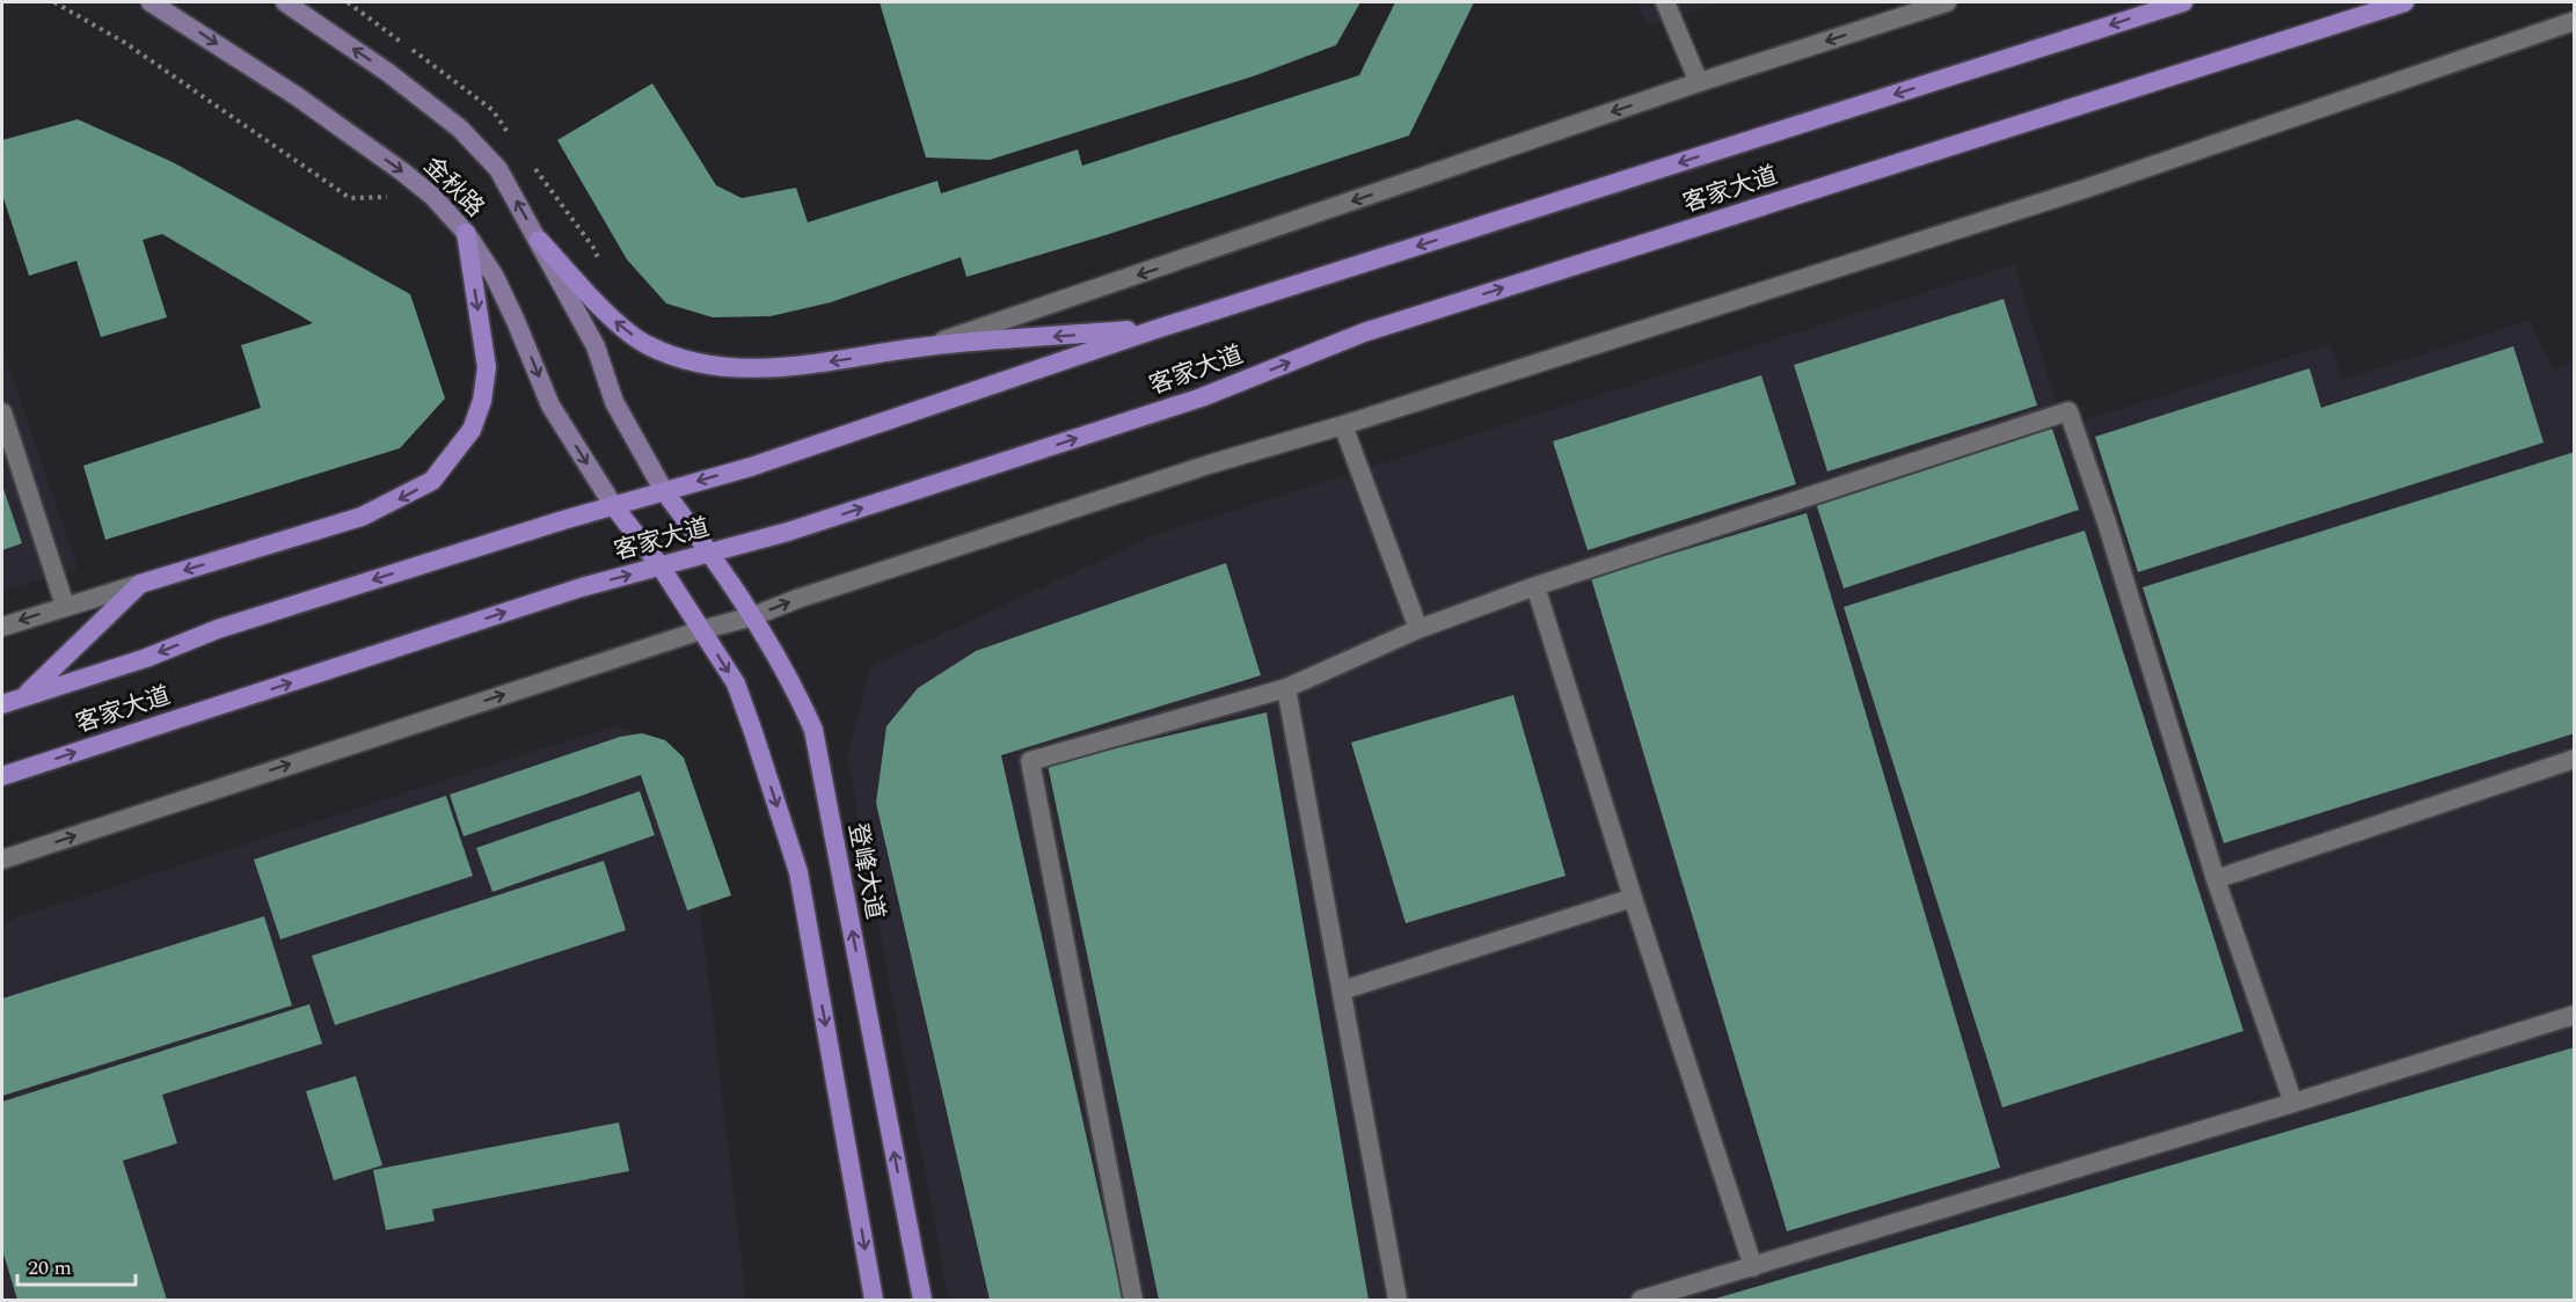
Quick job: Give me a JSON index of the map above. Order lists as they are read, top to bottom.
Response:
{
  "streets": {
    "main road": ["金秋路", "客家大道", "登峰大道"]
  },
  "crossings": [
    ["金秋路", "客家大道"],
    ["金秋路", "登峰大道"],
    ["客家大道", "登峰大道"]
  ],
  "scale_bar": "20 m"
}
